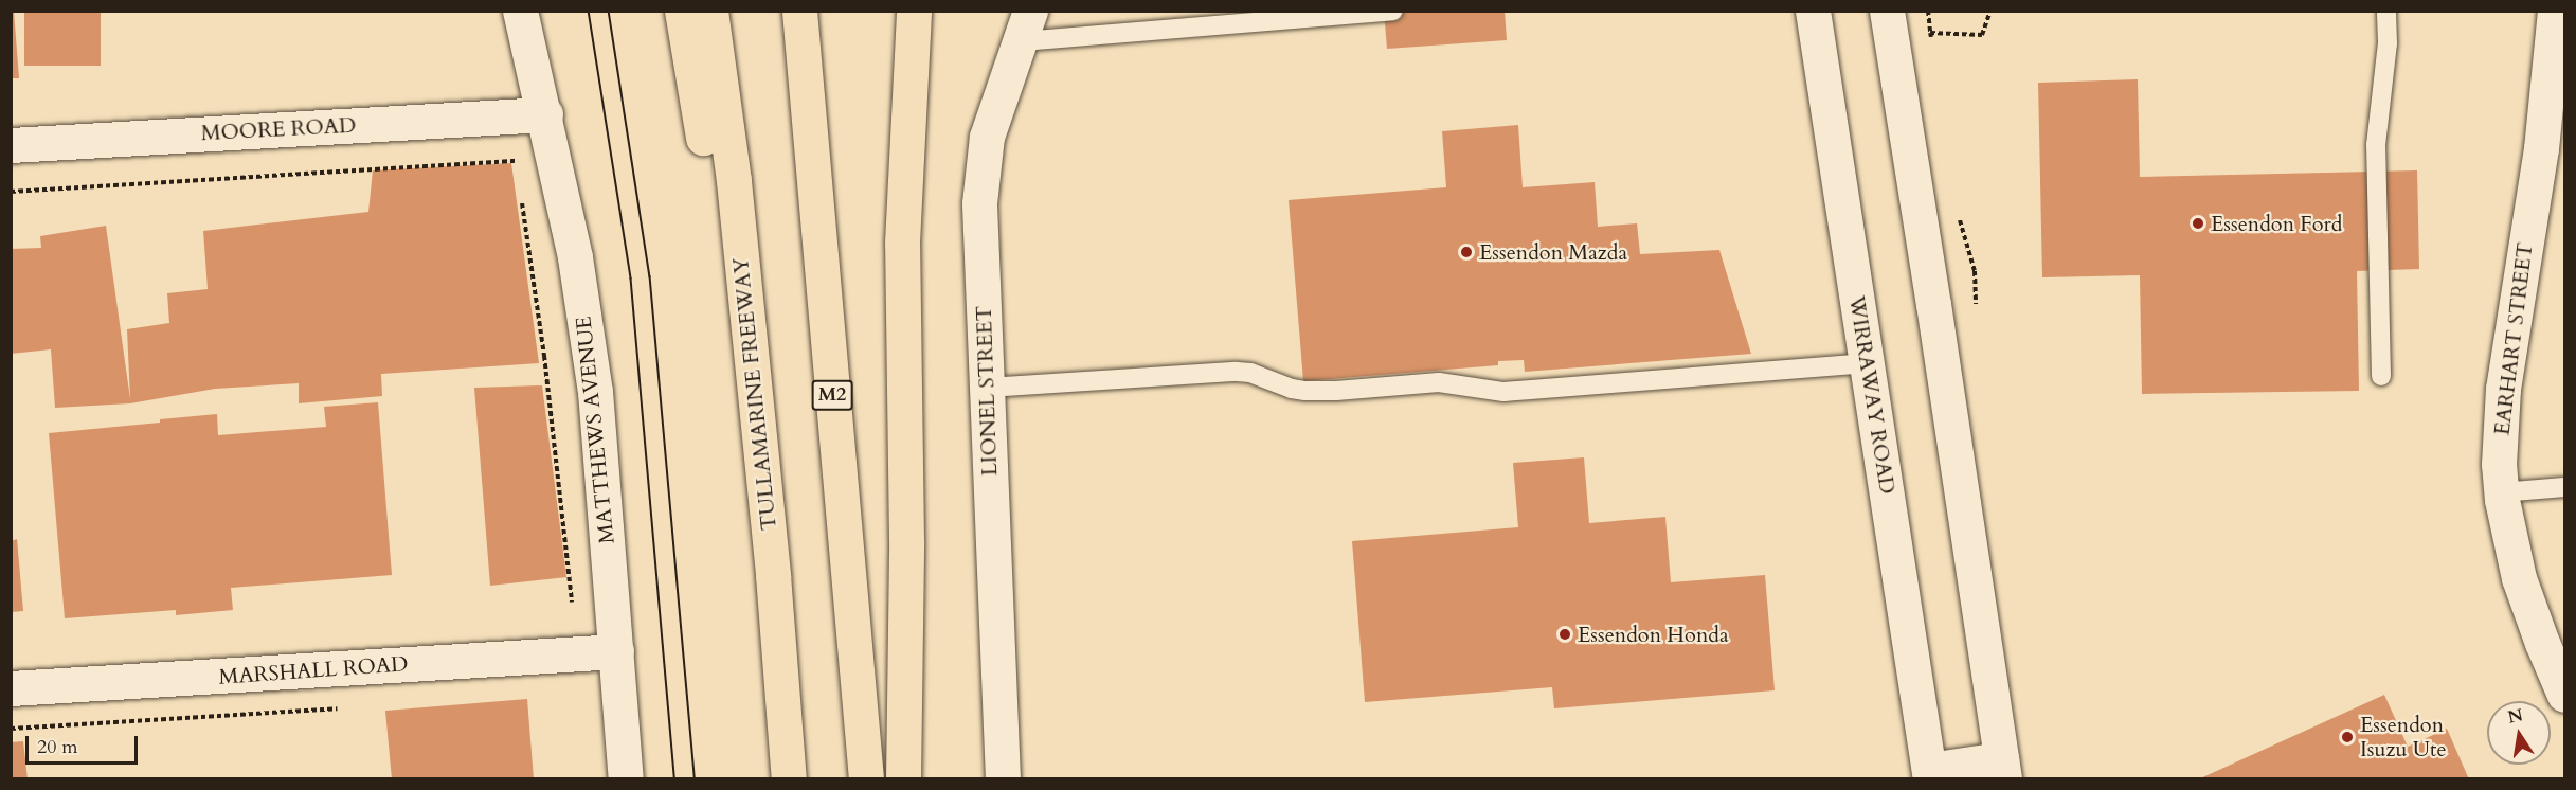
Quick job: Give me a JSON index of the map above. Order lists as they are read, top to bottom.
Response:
{
  "streets": {
    "highway": ["TULLAMARINE FREEWAY", "M2"],
    "street": [
      "MOORE ROAD",
      "EARHART STREET",
      "LIONEL STREET",
      "WIRRAWAY ROAD",
      "MATTHEWS AVENUE",
      "MARSHALL ROAD"
    ]
  },
  "crossings": [
    ["MOORE ROAD", "MATTHEWS AVENUE"],
    ["MATTHEWS AVENUE", "MARSHALL ROAD"]
  ],
  "places": [
    "Essendon Ford",
    "Essendon Mazda",
    "Essendon Honda",
    "Essendon Isuzu Ute"
  ],
  "scale_bar": "20 m",
  "north": "top"
}
